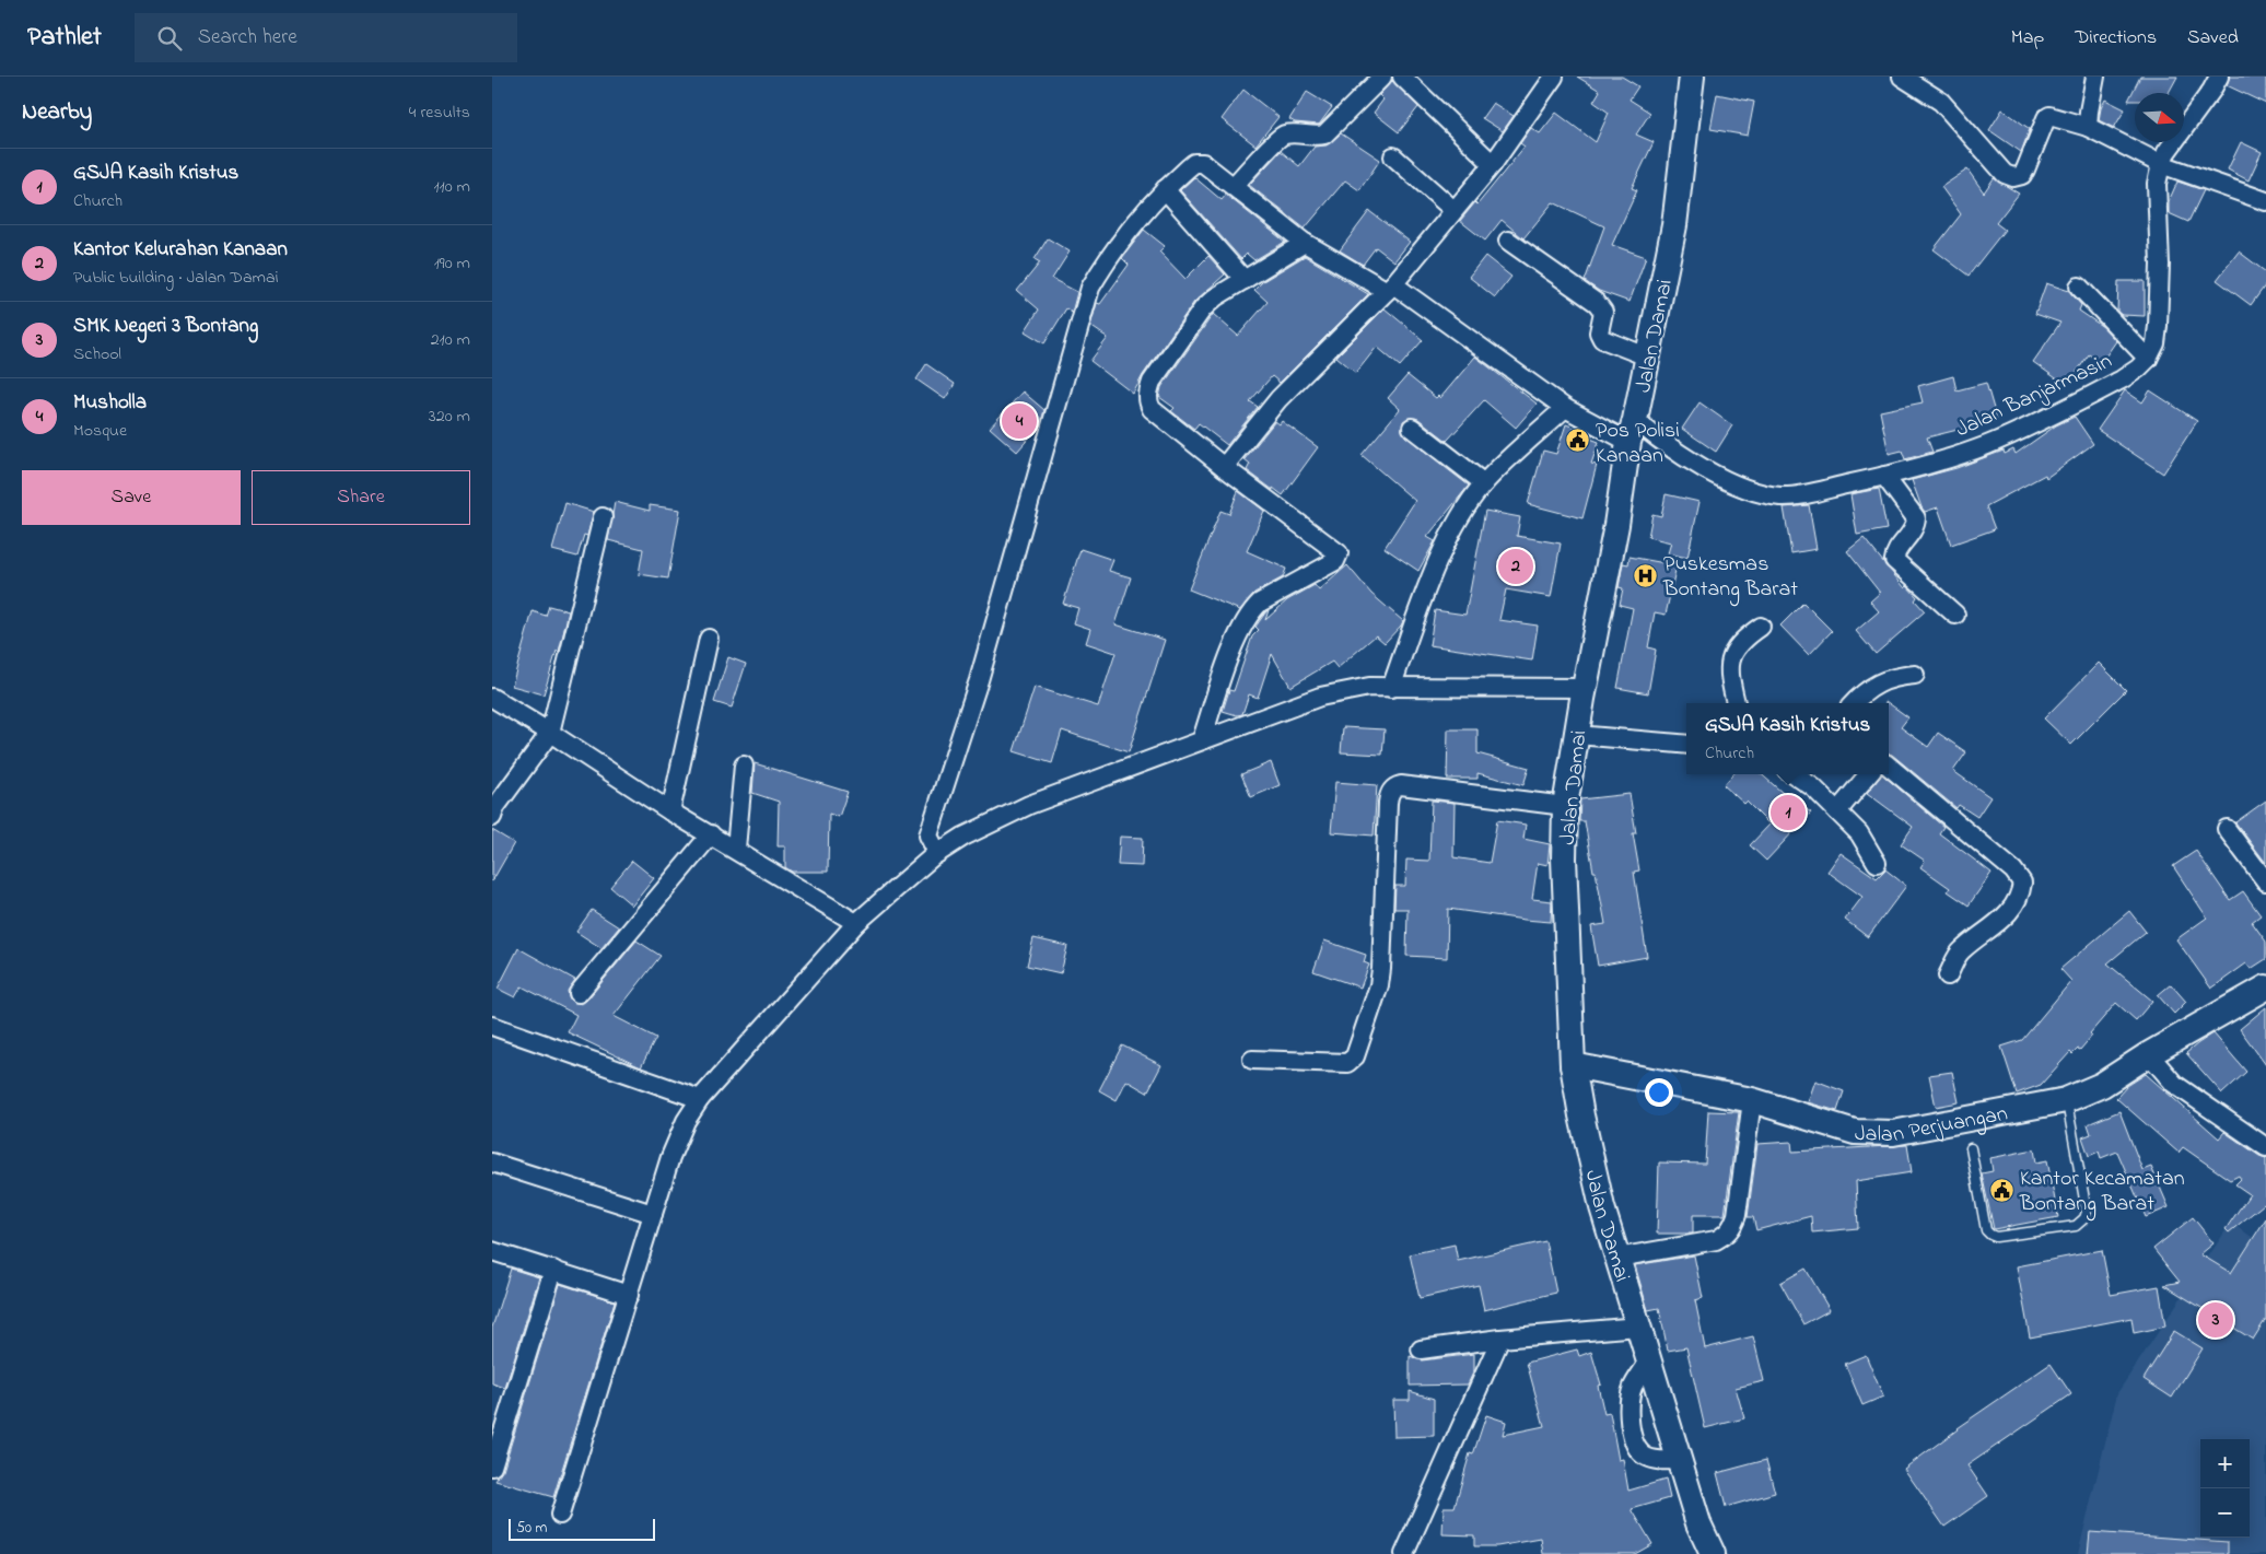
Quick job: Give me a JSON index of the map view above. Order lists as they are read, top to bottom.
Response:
{
  "streets": {
    "street": ["Jalan Damai", "Jalan Banjarmasin", "Jalan Perjuangan"]
  },
  "crossings": [
    ["Jalan Damai", "Jalan Banjarmasin"],
    ["Jalan Damai", "Jalan Perjuangan"]
  ],
  "places": {
    "public building": ["Pos Polisi Kanaan", "Kantor Kecamatan Bontang Barat"],
    "hospital": ["Puskesmas Bontang Barat"]
  },
  "scale_bar": "50 m",
  "north": "right",
  "page": {
    "header": "Pathlet",
    "search": "Search here",
    "nav": ["Map", "Directions", "Saved"],
    "heading": ["Nearby", "4 results"],
    "list": [
      {
        "mark": "1",
        "name": "GSJA Kasih Kristus",
        "note": "Church",
        "value": "110 m"
      },
      {
        "mark": "2",
        "name": "Kantor Kelurahan Kanaan",
        "note": "Public building · Jalan Damai",
        "value": "190 m"
      },
      {
        "mark": "3",
        "name": "SMK Negeri 3 Bontang",
        "note": "School",
        "value": "210 m"
      },
      {
        "mark": "4",
        "name": "Musholla",
        "note": "Mosque",
        "value": "320 m"
      }
    ],
    "pins": [
      "4",
      "2",
      "1",
      "3"
    ],
    "buttons": ["Save", "Share"],
    "popup": ["GSJA Kasih Kristus", "Church"],
    "map_buttons": ["+", "−"],
    "scale": "50 m"
  }
}
